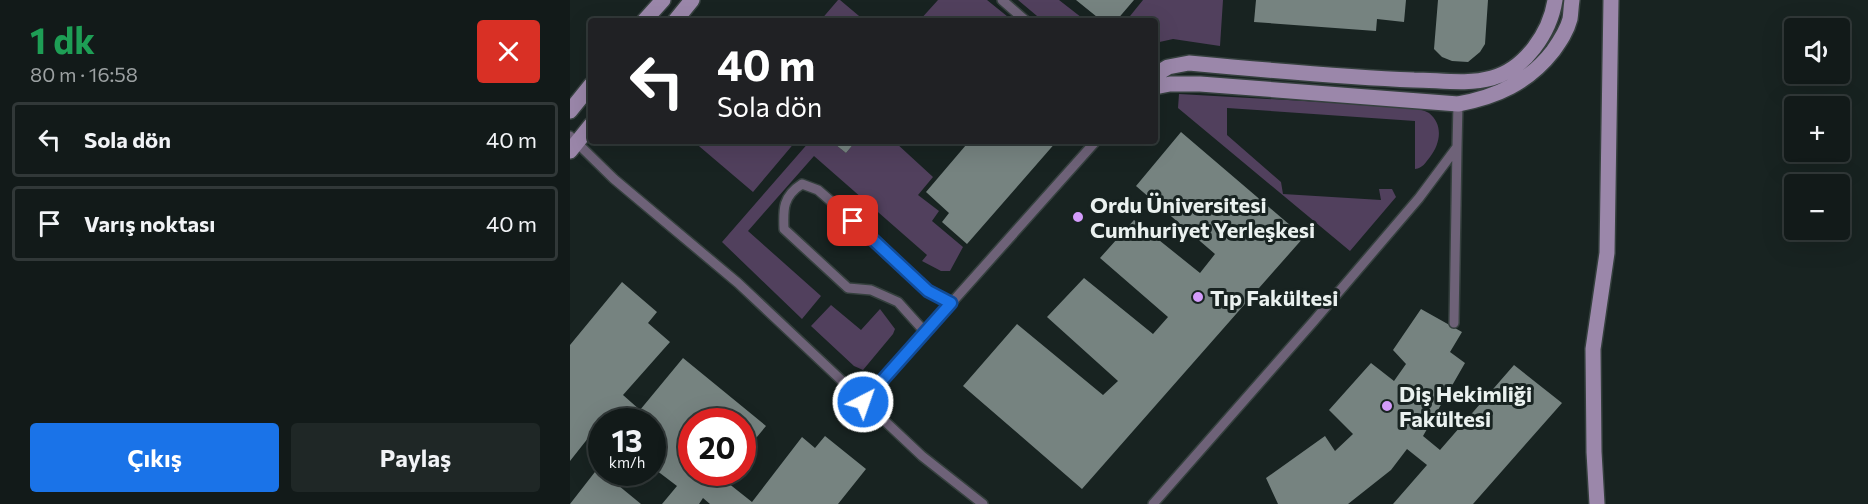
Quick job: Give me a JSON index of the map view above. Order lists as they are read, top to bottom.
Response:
{
  "places": ["Ordu Üniversitesi Cumhuriyet Yerleşkesi", "Tıp Fakültesi", "Diş Hekimliği Fakültesi"],
  "page": {
    "heading": ["1 dk", "80 m · 16:58"],
    "map_buttons": ["+", "−"],
    "turn": ["40 m", "Sola dön"],
    "list": [
      {
        "name": "Sola dön",
        "value": "40 m"
      },
      {
        "name": "Varış noktası",
        "value": "40 m"
      }
    ],
    "speed": "13 km/h",
    "limit": "20",
    "buttons": ["Çıkış", "Paylaş"]
  }
}
